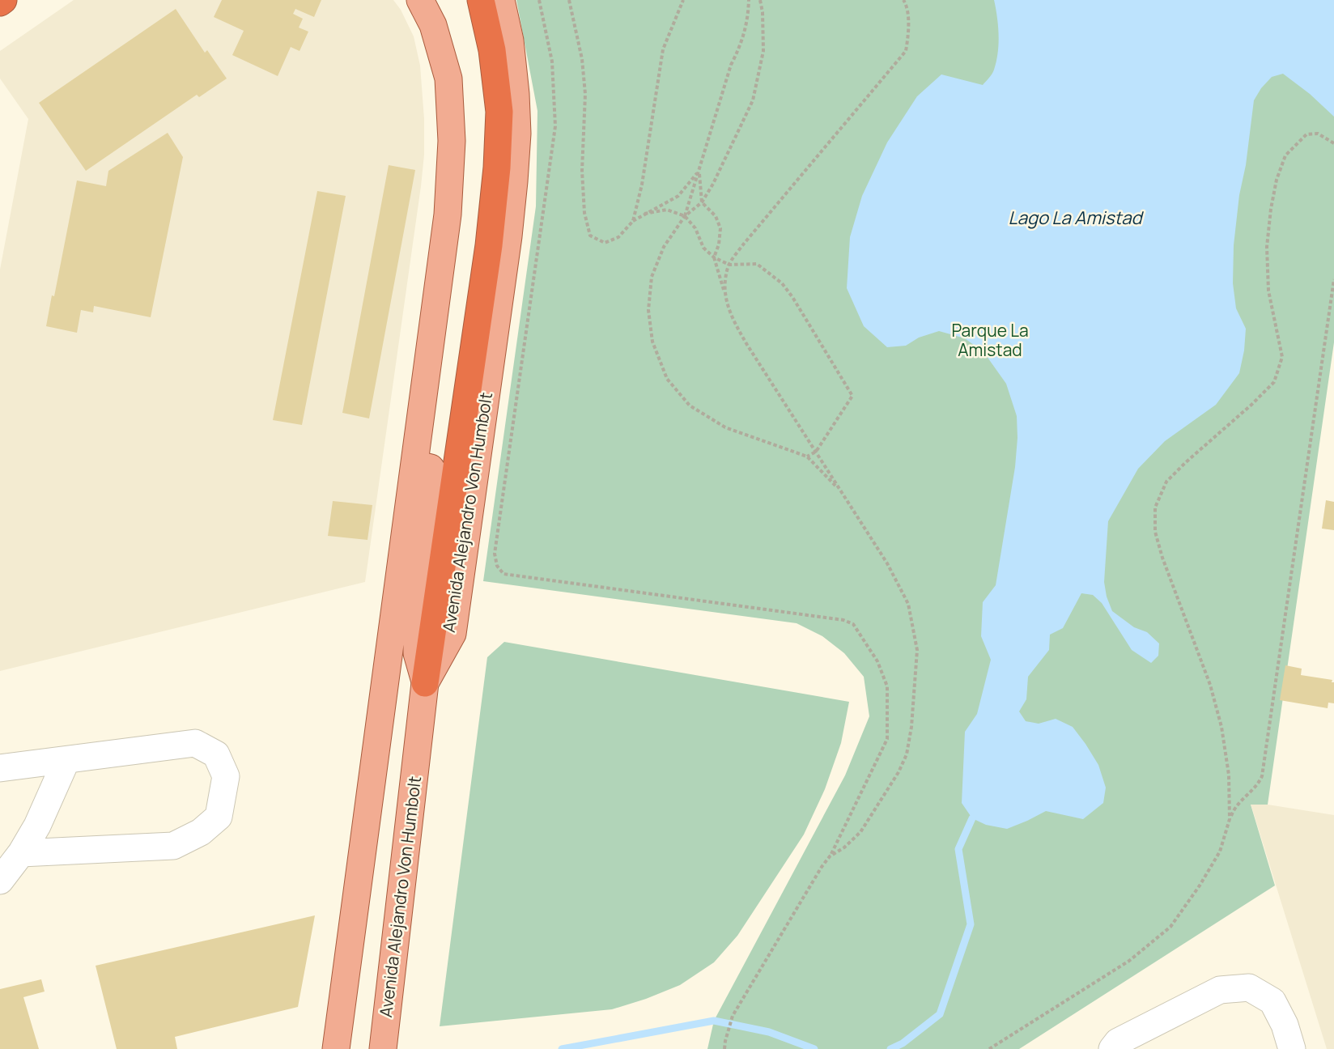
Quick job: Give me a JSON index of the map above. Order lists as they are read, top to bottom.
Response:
{
  "streets": {
    "main road": ["Avenida Alejandro Von Humbolt"]
  },
  "water": ["Lago La Amistad"],
  "parks": ["Parque La Amistad"]
}
